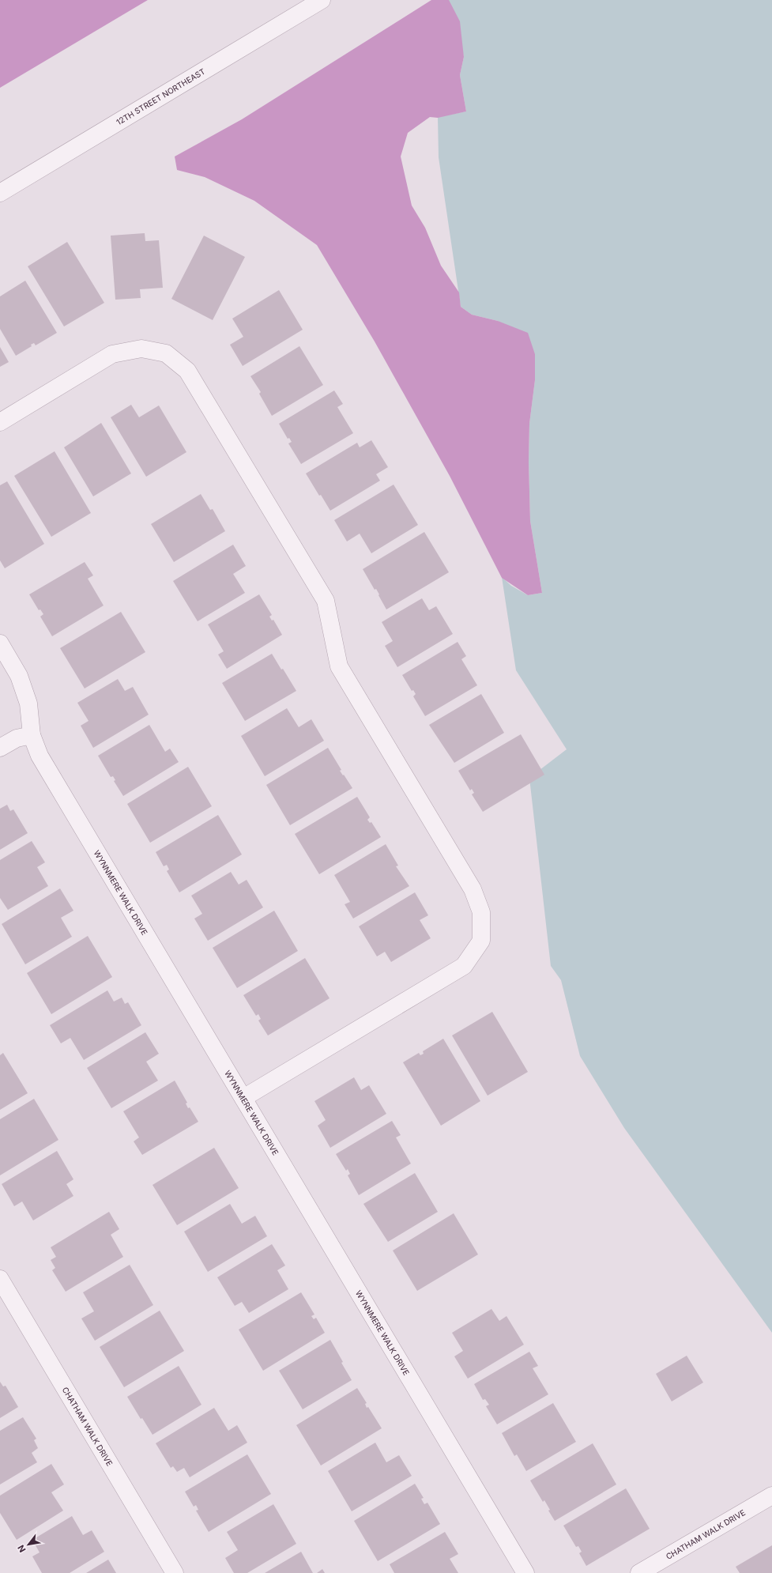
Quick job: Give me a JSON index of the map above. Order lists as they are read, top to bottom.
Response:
{
  "streets": {
    "street": ["12TH STREET NORTHEAST", "WYNNMERE WALK DRIVE", "CHATHAM WALK DRIVE"]
  },
  "north": "bottom left"
}
